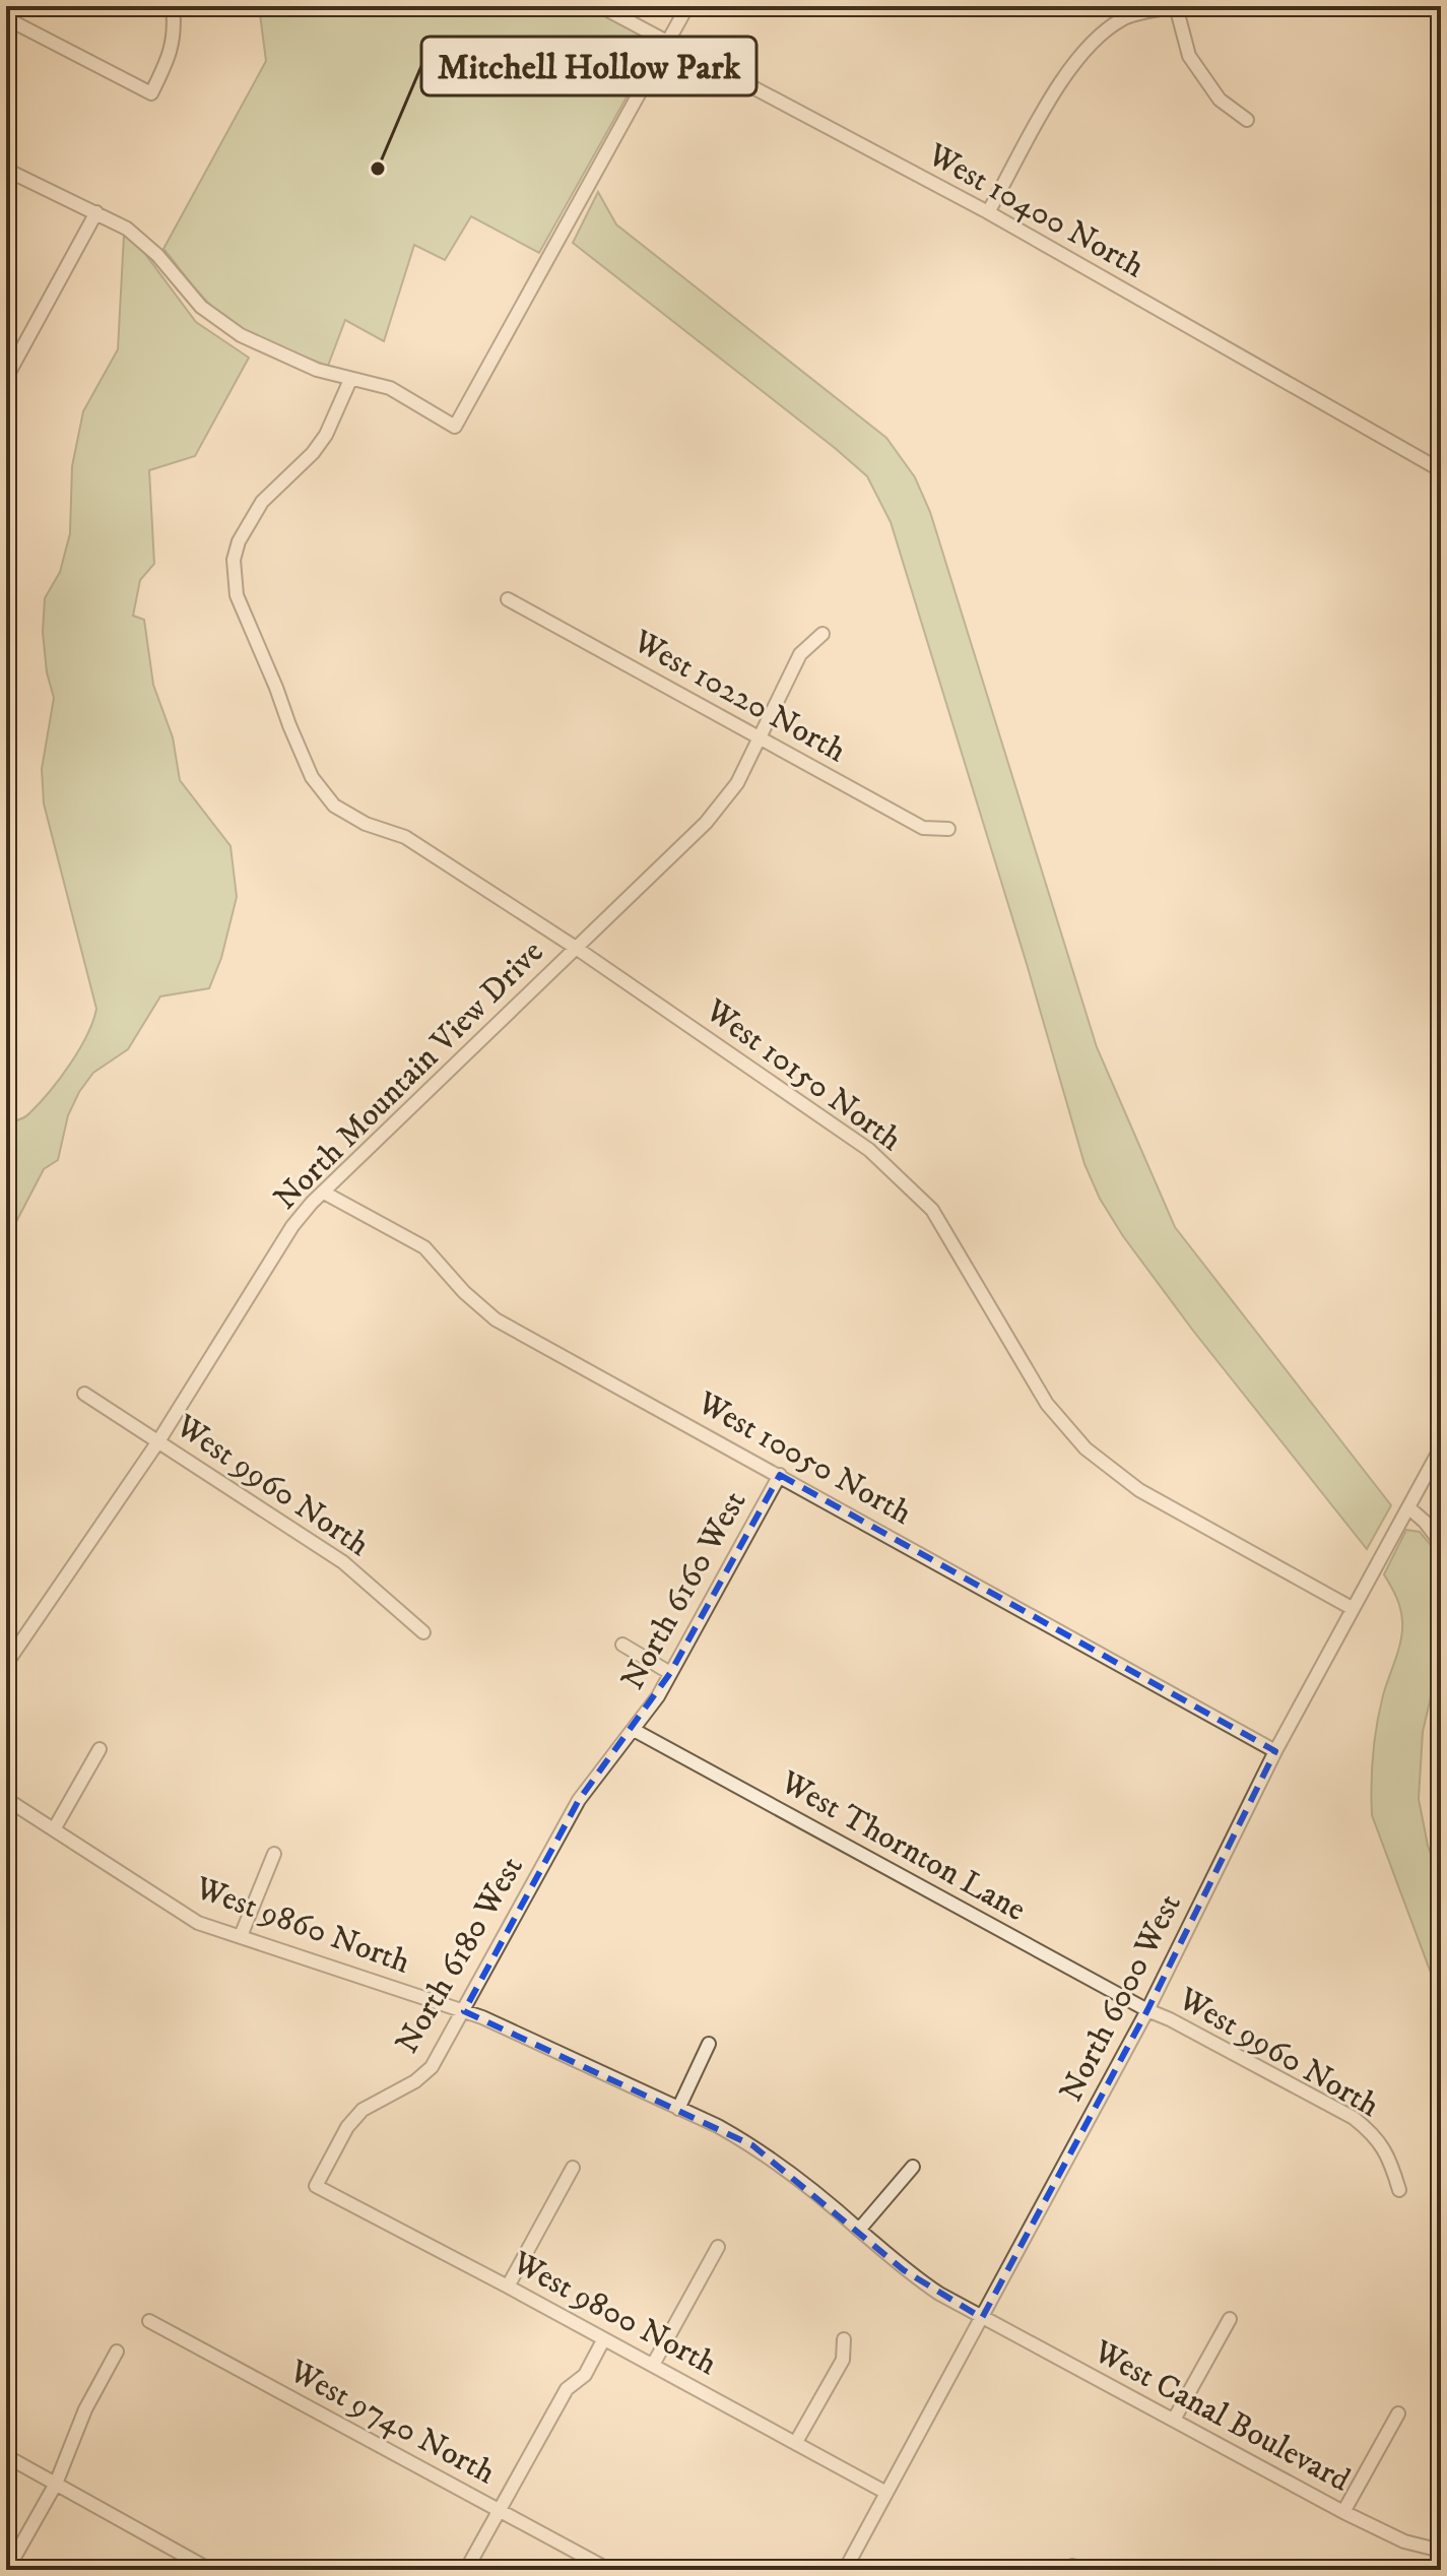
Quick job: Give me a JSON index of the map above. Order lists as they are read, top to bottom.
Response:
{
  "streets": {
    "street": [
      "West 10400 North",
      "West 10220 North",
      "North Mountain View Drive",
      "West 10150 North",
      "West 10050 North",
      "West 9960 North",
      "North 6160 West",
      "West Thornton Lane",
      "West 9860 North",
      "North 6180 West",
      "North 6000 West",
      "West 9800 North",
      "West Canal Boulevard",
      "West 9740 North"
    ]
  },
  "crossings": [
    ["West 10220 North", "North Mountain View Drive"],
    ["North Mountain View Drive", "West 10150 North"],
    ["North Mountain View Drive", "West 10050 North"],
    ["North Mountain View Drive", "West 9960 North"],
    ["West 10150 North", "North 6000 West"],
    ["West 10050 North", "North 6160 West"],
    ["West 10050 North", "North 6000 West"],
    ["West 9960 North", "West Thornton Lane"],
    ["West 9960 North", "North 6000 West"],
    ["North 6160 West", "West Thornton Lane"],
    ["North 6160 West", "North 6180 West"],
    ["West Thornton Lane", "North 6180 West"],
    ["West Thornton Lane", "North 6000 West"],
    ["West 9860 North", "North 6180 West"],
    ["North 6180 West", "West 9800 North"],
    ["North 6000 West", "West 9800 North"],
    ["North 6000 West", "West Canal Boulevard"]
  ],
  "places": ["Mitchell Hollow Park"]
}
